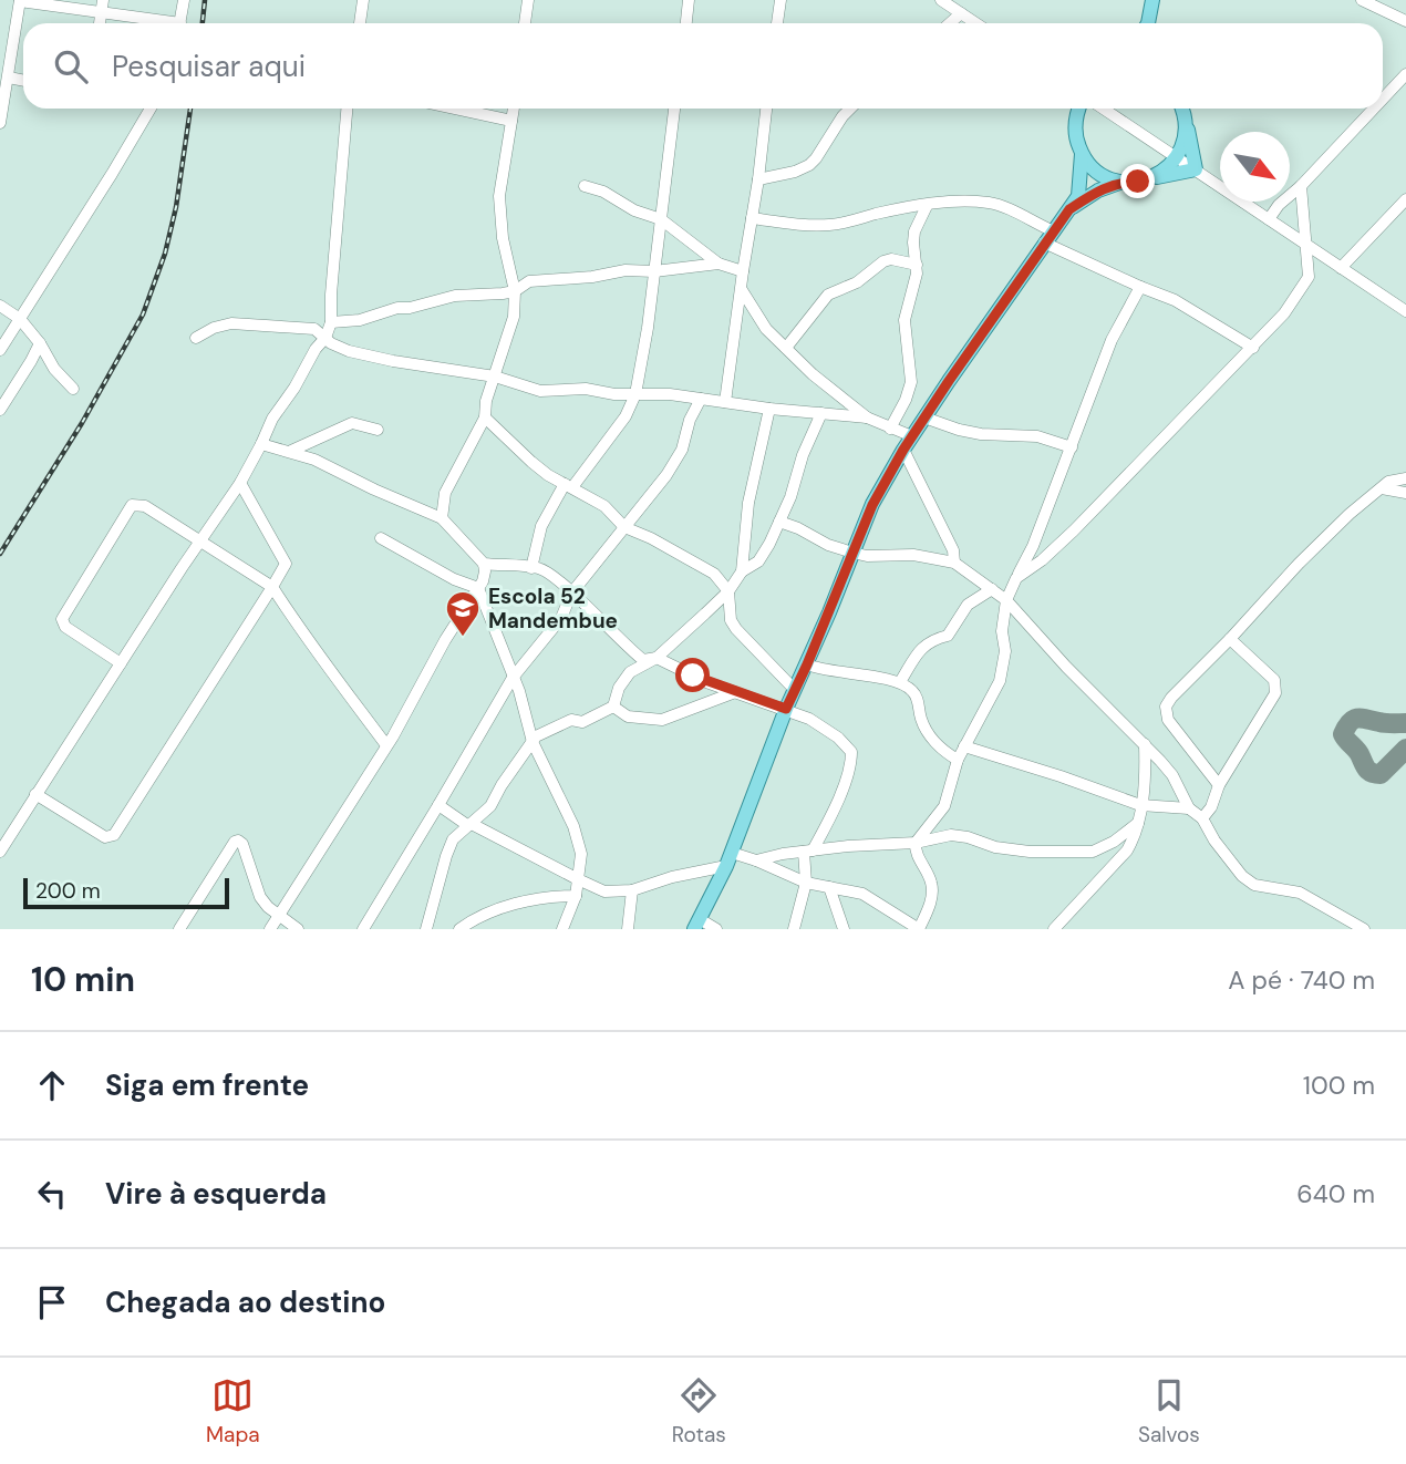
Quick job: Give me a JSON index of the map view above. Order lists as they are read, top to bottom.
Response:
{
  "places": {
    "school or university": ["Escola 52 Mandembue"]
  },
  "scale_bar": "200 m",
  "north": "bottom right",
  "page": {
    "search": "Pesquisar aqui",
    "scale": "200 m",
    "heading": ["10 min", "A pé · 740 m"],
    "list": [
      ["Siga em frente", "100 m"],
      ["Vire à esquerda", "640 m"],
      "Chegada ao destino"
    ],
    "nav": ["Mapa", "Rotas", "Salvos"]
  }
}
